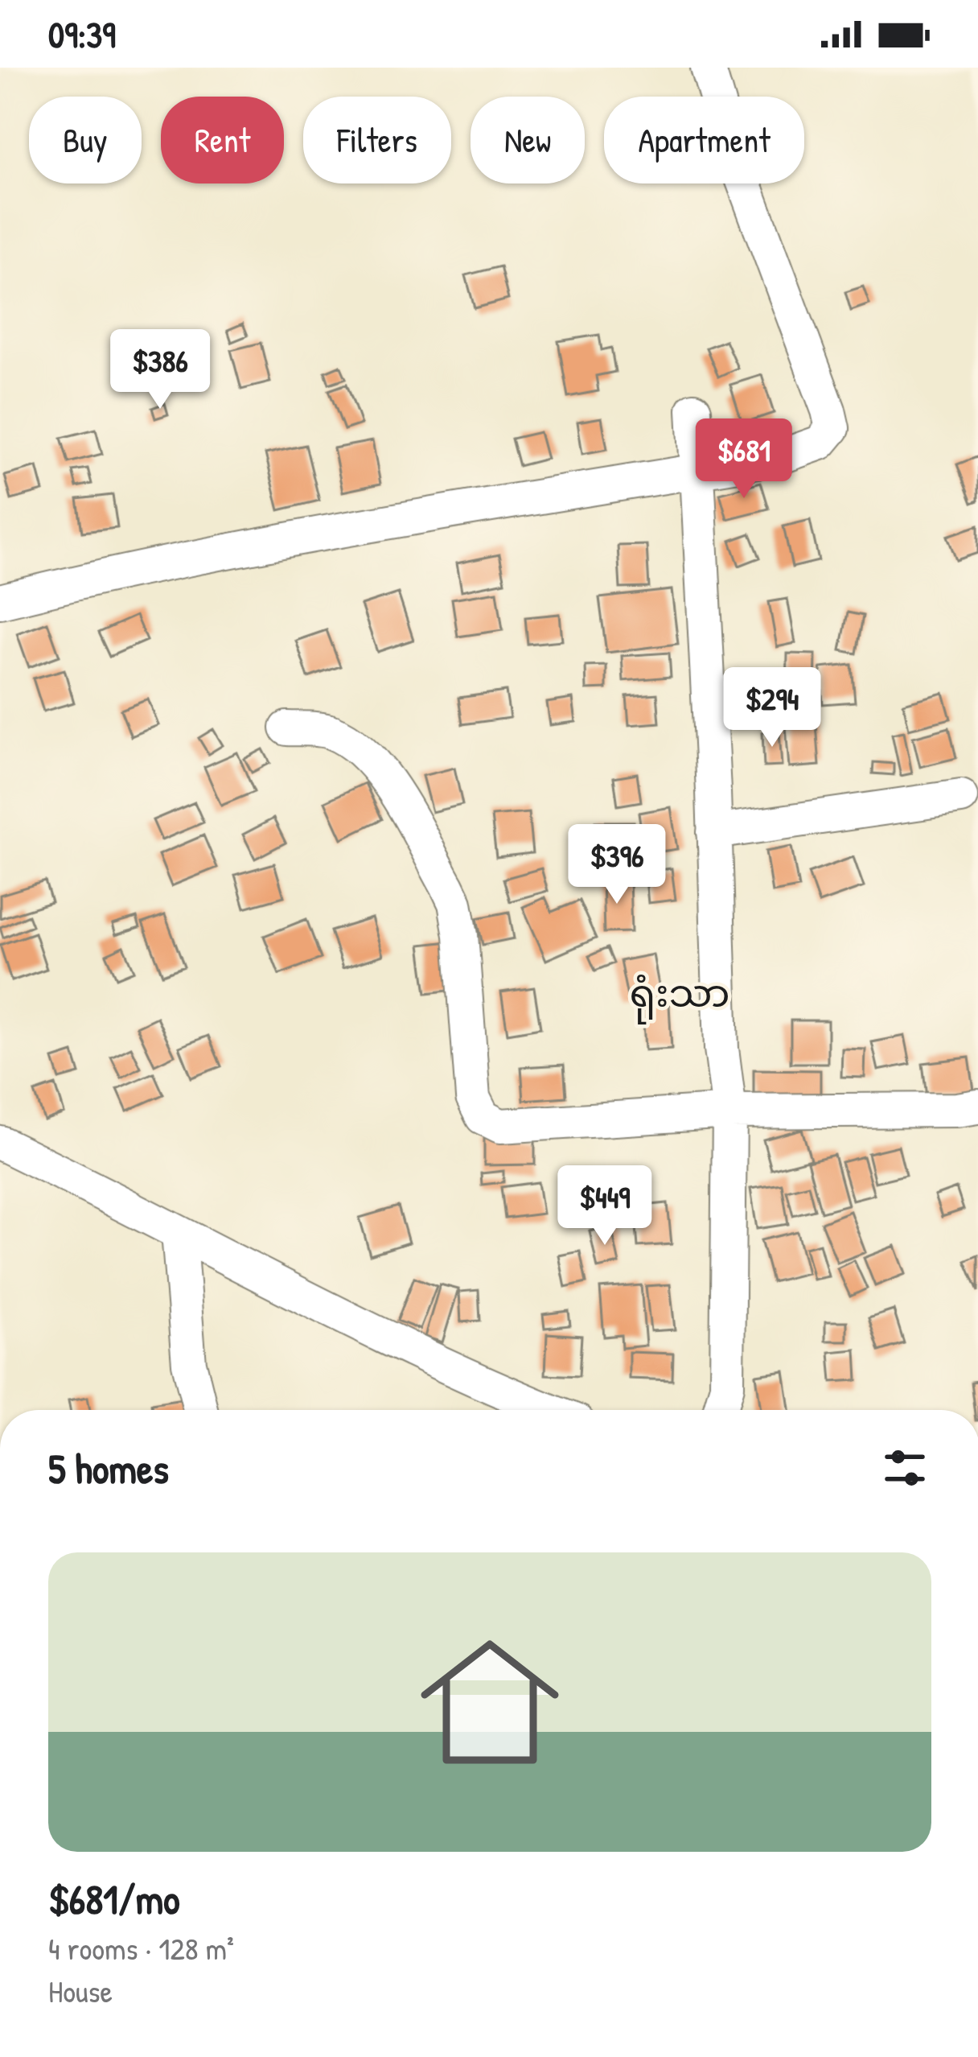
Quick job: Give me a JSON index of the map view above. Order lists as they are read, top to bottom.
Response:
{
  "districts": ["ရုံးသာ"],
  "page": {
    "status": "09:39",
    "chip": [
      "Buy",
      "Rent",
      "Filters",
      "New",
      "Apartment"
    ],
    "price": [
      "$386",
      "$681",
      "$294",
      "$396",
      "$449"
    ],
    "heading": "5 homes",
    "list": [
      {
        "name": "$681/mo",
        "note": "4 rooms · 128 m² · House"
      }
    ]
  }
}
